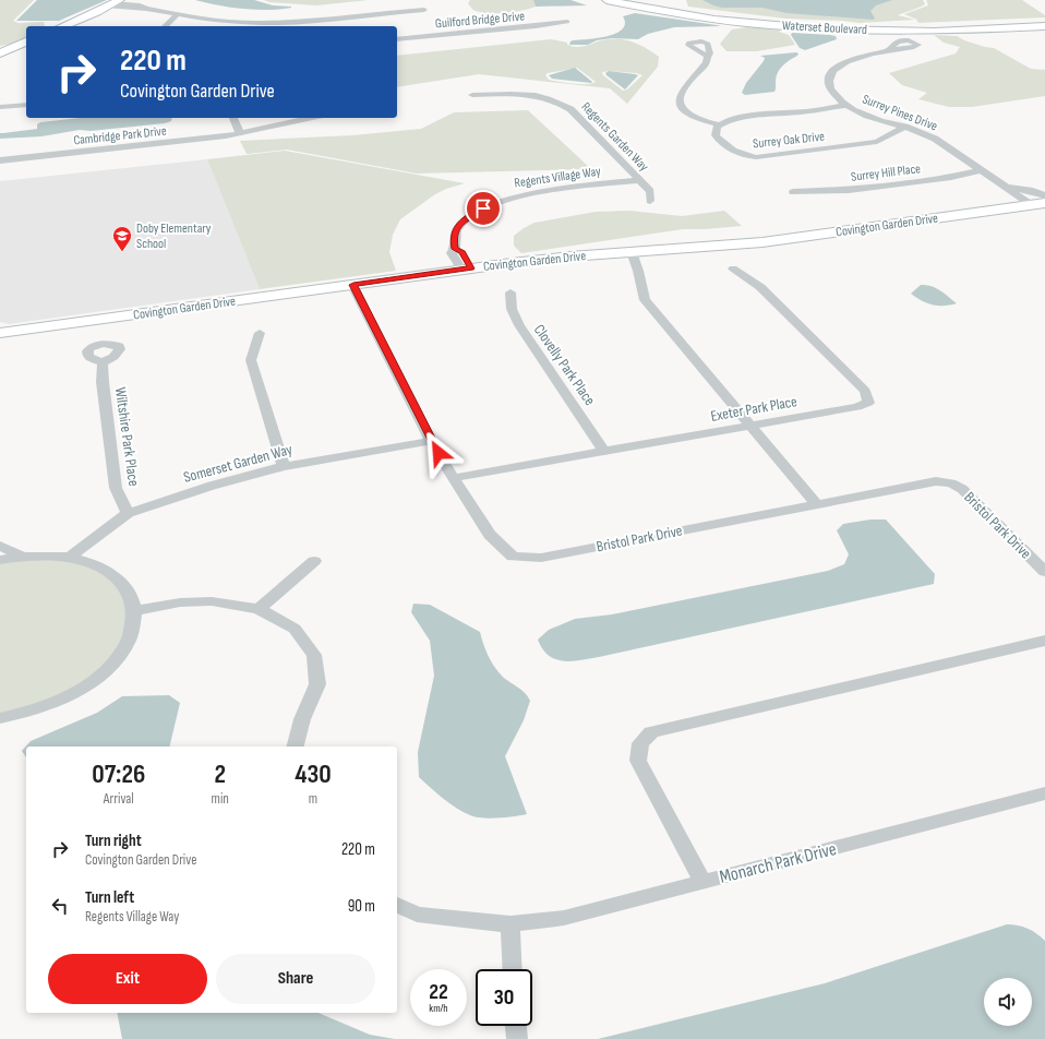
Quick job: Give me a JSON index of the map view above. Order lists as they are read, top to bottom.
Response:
{
  "streets": {
    "street": [
      "Guilford Bridge Drive",
      "Waterset Boulevard",
      "Surrey Pines Drive",
      "Cambridge Park Drive",
      "Regents Garden Way",
      "Surrey Oak Drive",
      "Surrey Hill Place",
      "Regents Village Way",
      "Covington Garden Drive",
      "Clovelly Park Place",
      "Exeter Park Place",
      "Wiltshire Park Place",
      "Somerset Garden Way",
      "Bristol Park Drive",
      "Monarch Park Drive"
    ]
  },
  "crossings": [
    ["Surrey Pines Drive", "Surrey Oak Drive"],
    ["Surrey Pines Drive", "Surrey Hill Place"],
    ["Surrey Pines Drive", "Covington Garden Drive"],
    ["Regents Garden Way", "Regents Village Way"],
    ["Regents Village Way", "Covington Garden Drive"],
    ["Covington Garden Drive", "Bristol Park Drive"],
    ["Clovelly Park Place", "Exeter Park Place"],
    ["Exeter Park Place", "Bristol Park Drive"],
    ["Wiltshire Park Place", "Somerset Garden Way"],
    ["Somerset Garden Way", "Bristol Park Drive"]
  ],
  "places": {
    "school or university": ["Doby Elementary School"]
  },
  "page": {
    "turn": ["220 m", "Covington Garden Drive"],
    "eta": [
      "07:26",
      "Arrival",
      "2",
      "min",
      "430",
      "m"
    ],
    "list": [
      {
        "name": "Turn right",
        "note": "Covington Garden Drive",
        "value": "220 m"
      },
      {
        "name": "Turn left",
        "note": "Regents Village Way",
        "value": "90 m"
      }
    ],
    "buttons": ["Exit", "Share"],
    "speed": "22 km/h",
    "limit": "30"
  }
}
